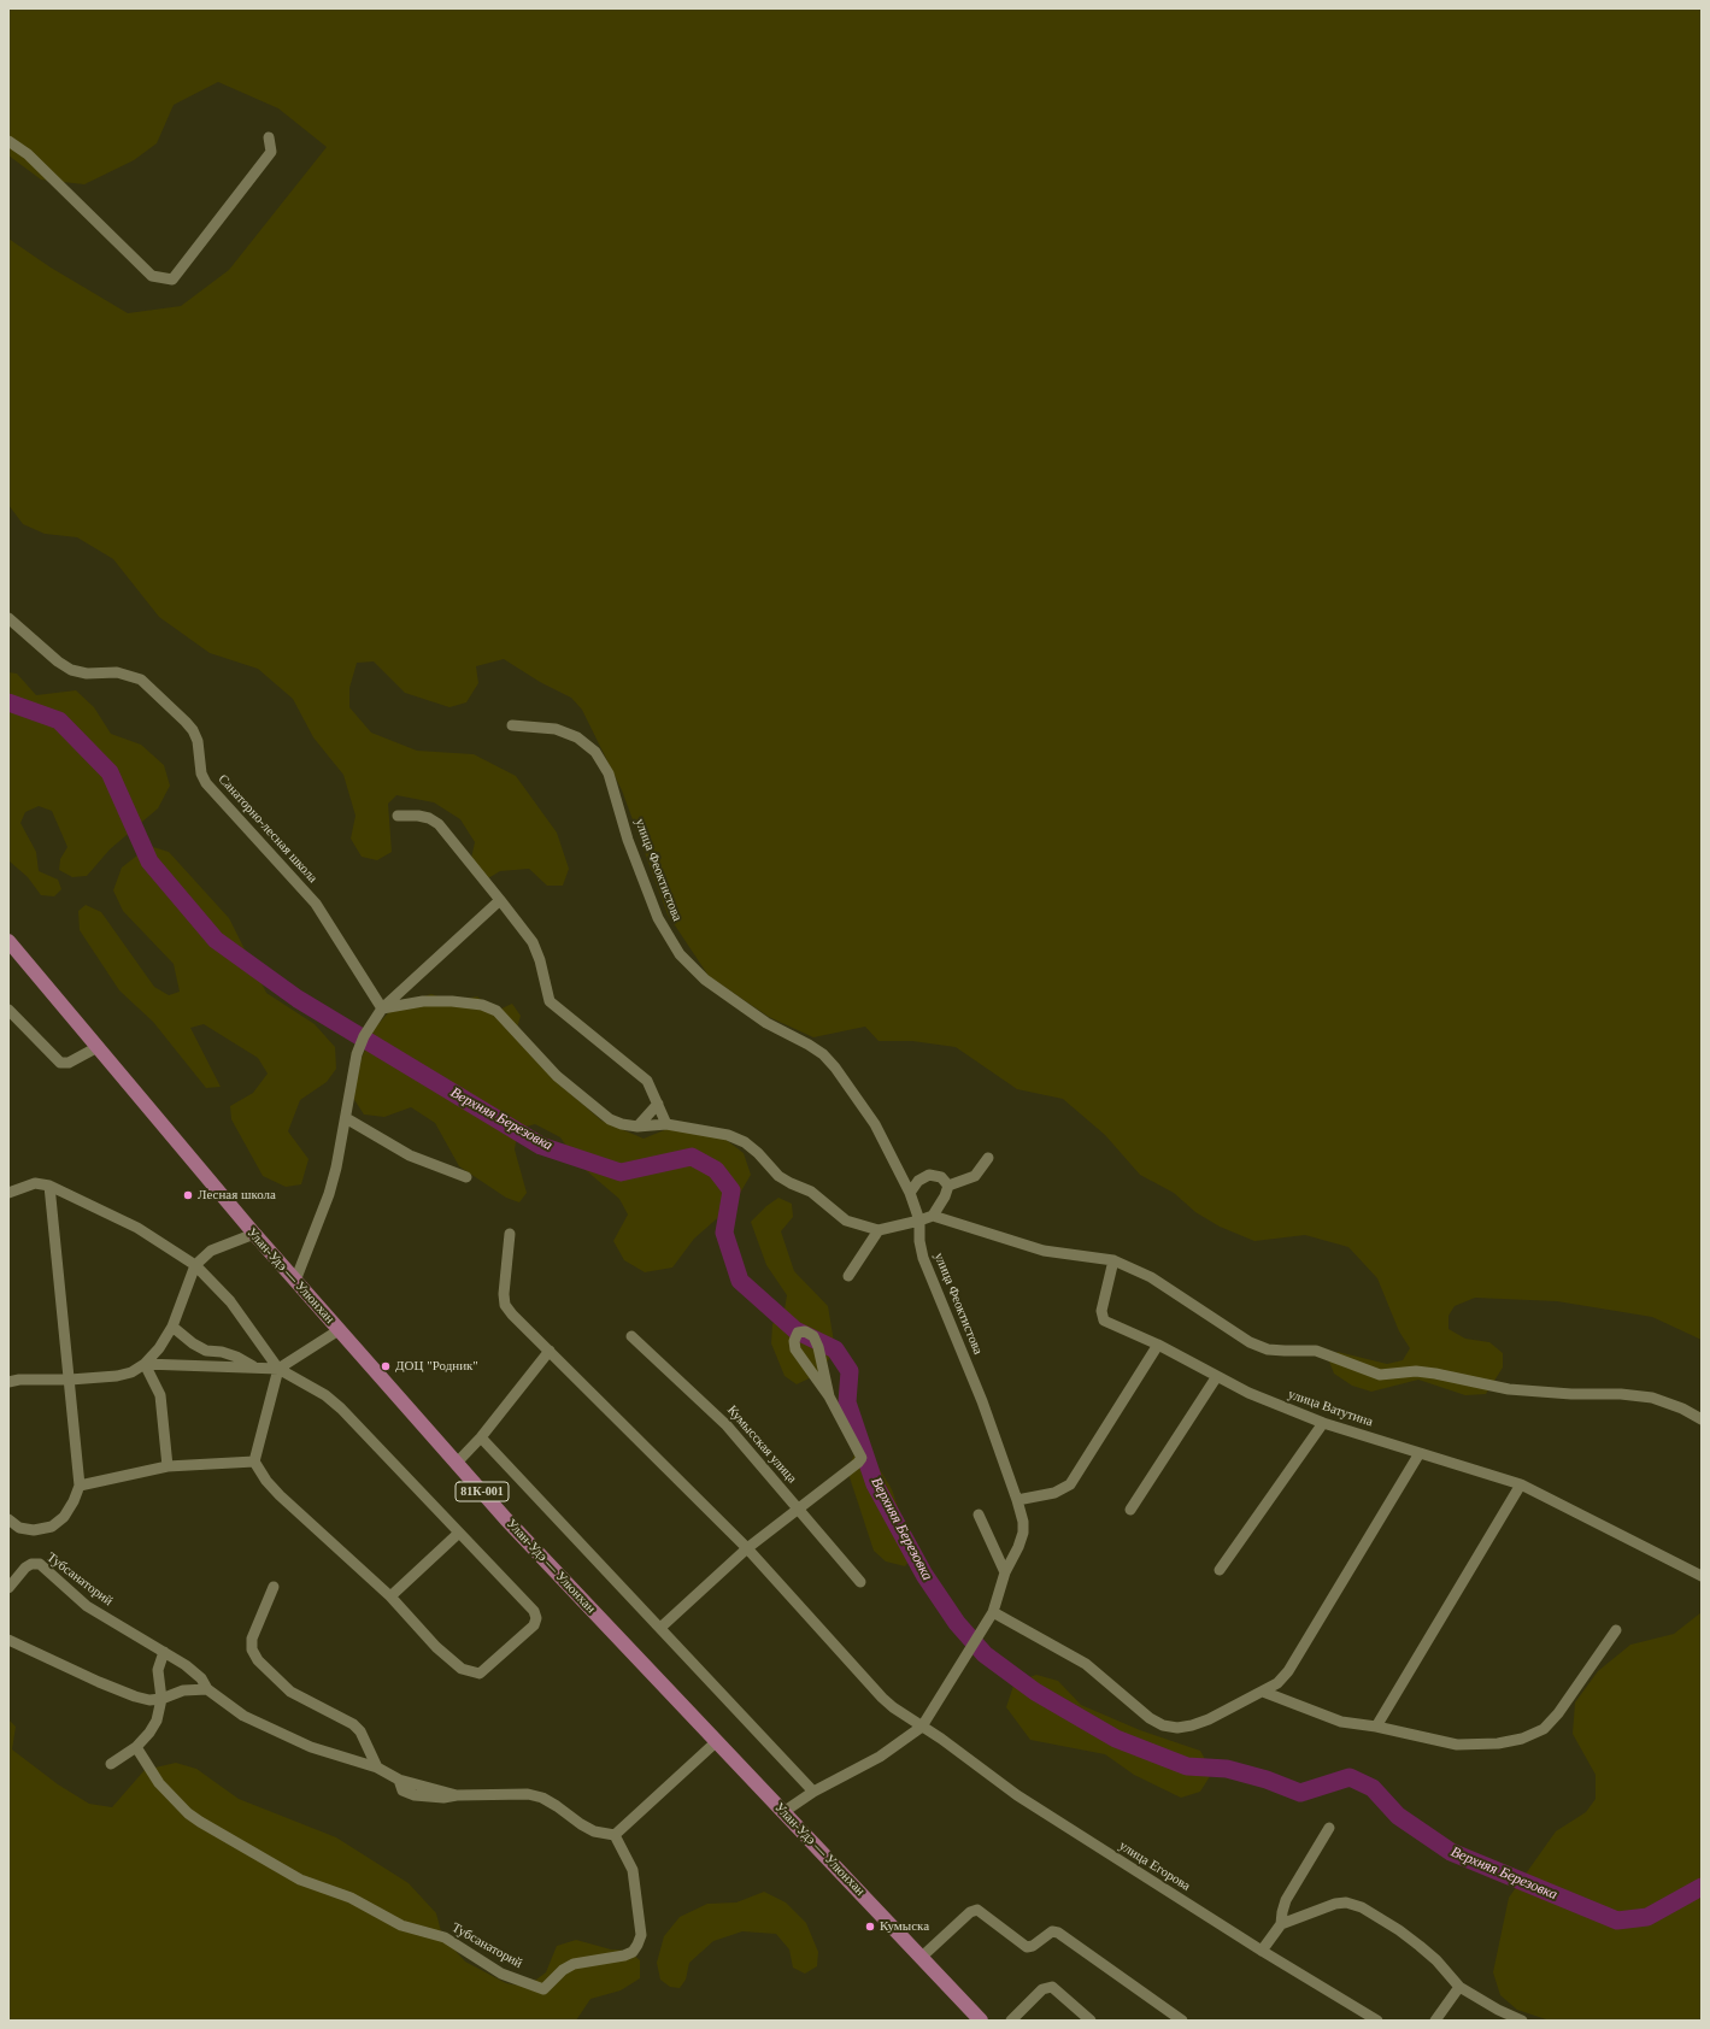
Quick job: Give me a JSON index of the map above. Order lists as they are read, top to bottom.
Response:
{
  "streets": {
    "main road": ["Улан-Удэ — Улюнхан", "81К-001"],
    "street": [
      "Санаторно-лесная школа",
      "улица Феоктистова",
      "улица Ватутина",
      "Кумысская улица",
      "Тубсанаторий",
      "улица Егорова"
    ]
  },
  "crossings": [
    ["улица Феоктистова", "Улан-Удэ — Улюнхан"],
    ["улица Феоктистова", "улица Егорова"]
  ],
  "water": ["Верхняя Березовка"],
  "places": ["Лесная школа", "ДОЦ \"Родник\"", "Кумыска"]
}
